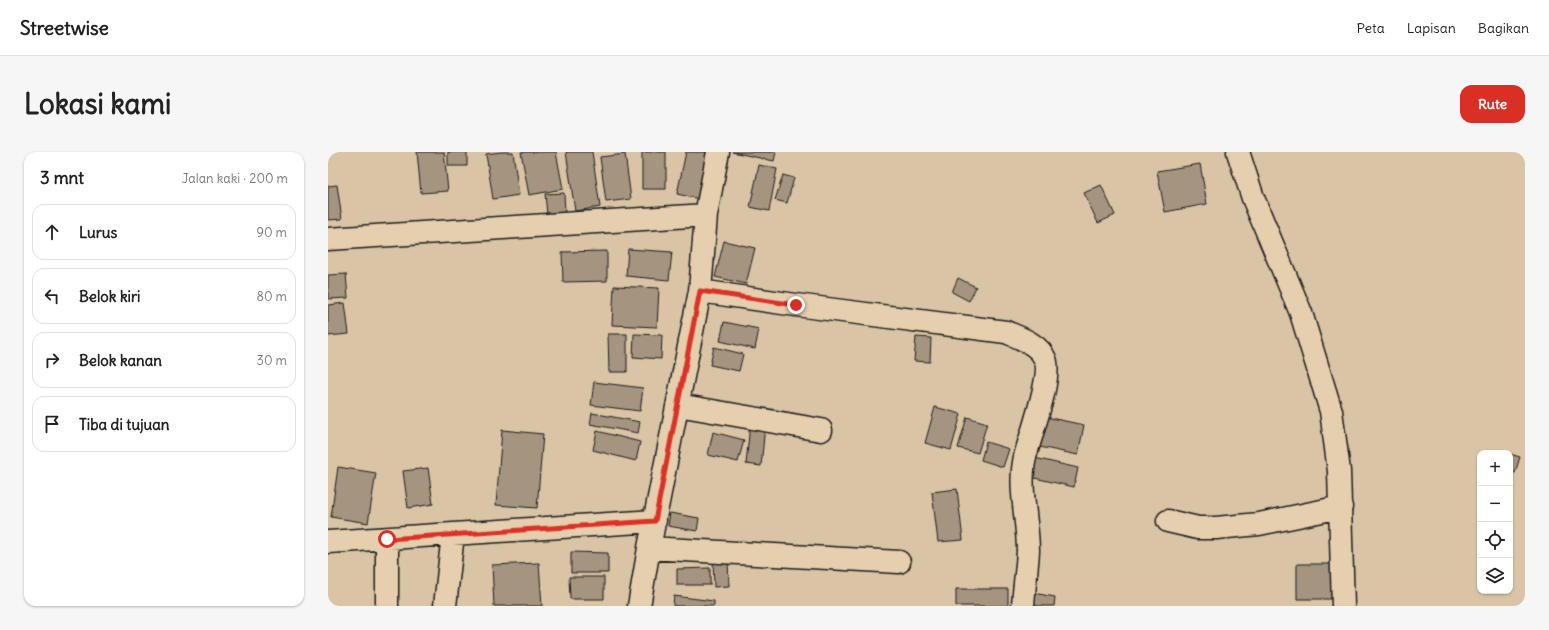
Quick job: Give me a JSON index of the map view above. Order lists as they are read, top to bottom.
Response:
{
  "page": {
    "header": "Streetwise",
    "nav": ["Peta", "Lapisan", "Bagikan"],
    "buttons": "Rute",
    "title": "Lokasi kami",
    "heading": ["3 mnt", "Jalan kaki · 200 m"],
    "list": [
      ["Lurus", "90 m"],
      ["Belok kiri", "80 m"],
      ["Belok kanan", "30 m"],
      "Tiba di tujuan"
    ],
    "map_buttons": ["+", "−"]
  }
}
